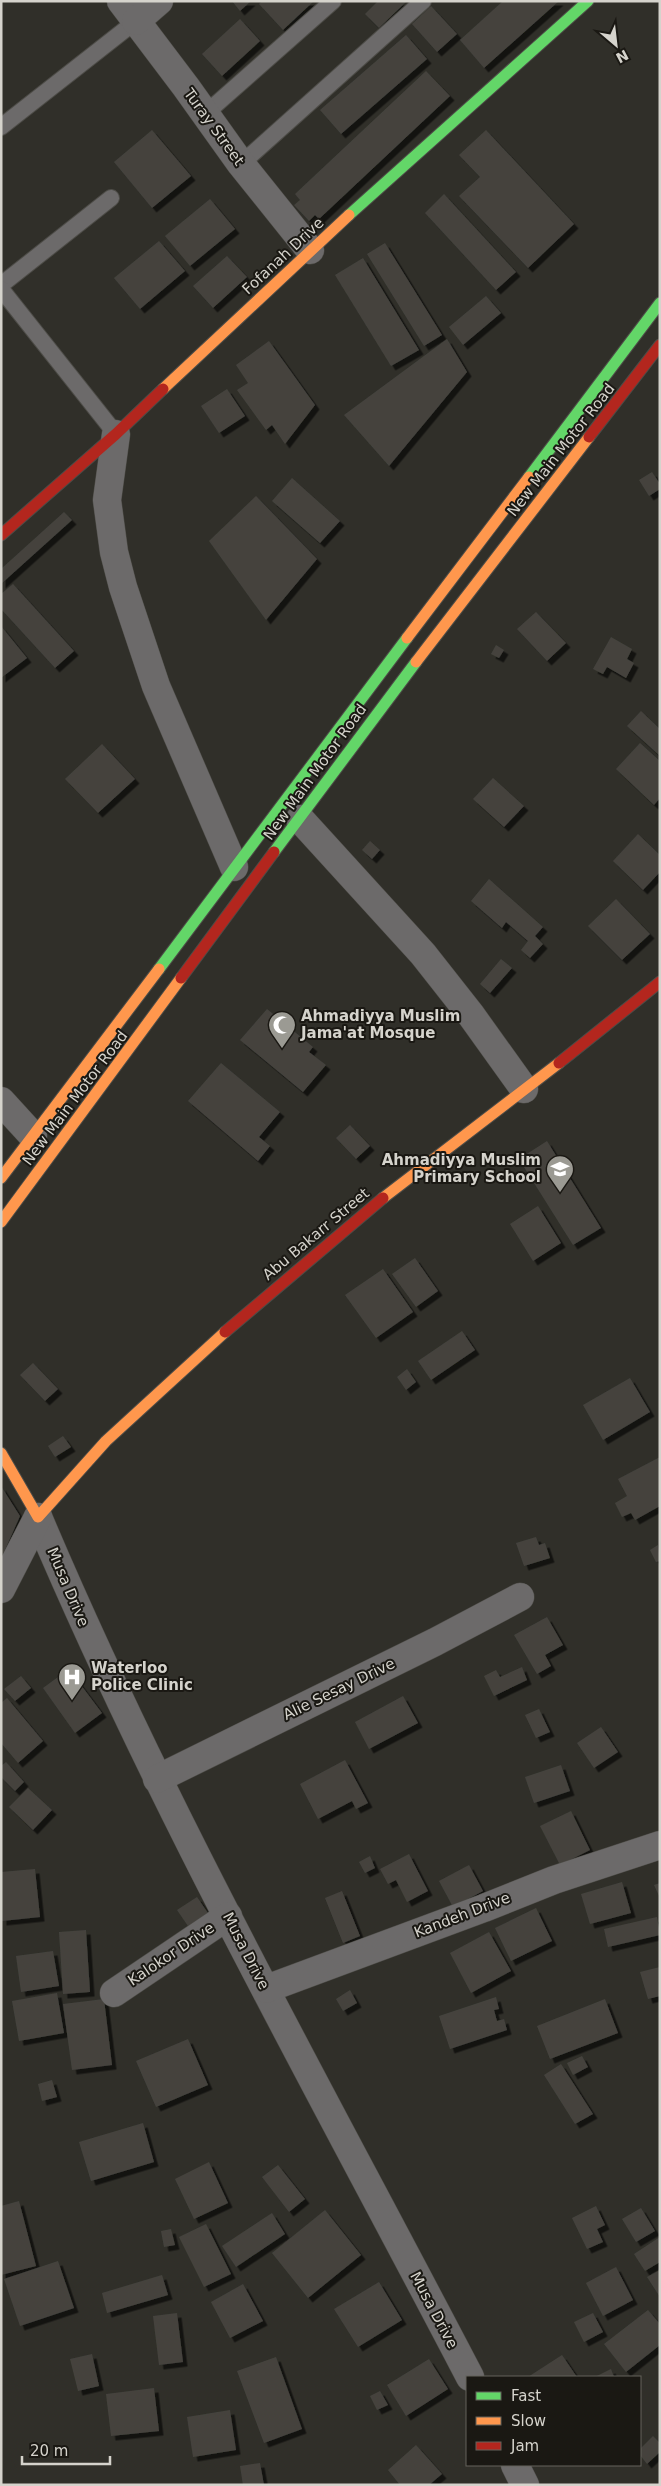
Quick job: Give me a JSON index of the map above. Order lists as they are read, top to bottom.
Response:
{
  "streets": {
    "main road": ["Fofanah Drive", "New Main Motor Road", "Abu Bakarr Street"],
    "street": [
      "Turay Street",
      "Musa Drive",
      "Alie Sesay Drive",
      "Kandeh Drive",
      "Kalokor Drive"
    ]
  },
  "crossings": [
    ["Turay Street", "Fofanah Drive"],
    ["Abu Bakarr Street", "Musa Drive"],
    ["Musa Drive", "Alie Sesay Drive"],
    ["Musa Drive", "Kandeh Drive"],
    ["Musa Drive", "Kalokor Drive"]
  ],
  "places": {
    "mosque": ["Ahmadiyya Muslim Jama'at Mosque"],
    "school or university": ["Ahmadiyya Muslim Primary School"],
    "hospital": ["Waterloo Police Clinic"]
  },
  "legend": ["Fast", "Slow", "Jam"],
  "scale_bar": "20 m",
  "north": "bottom right"
}
